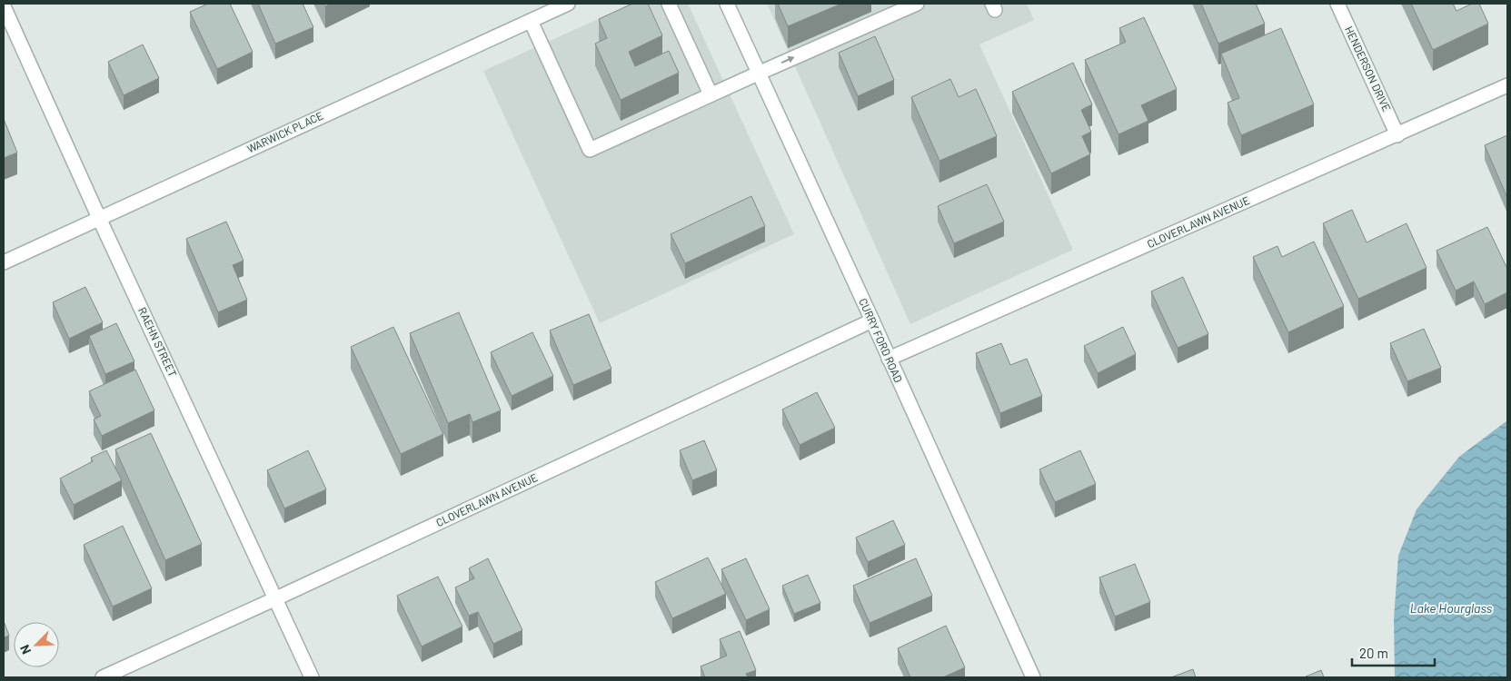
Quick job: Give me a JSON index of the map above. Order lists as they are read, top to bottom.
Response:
{
  "streets": {
    "street": [
      "HENDERSON DRIVE",
      "WARWICK PLACE",
      "CLOVERLAWN AVENUE",
      "CURRY FORD ROAD",
      "RAEHN STREET"
    ]
  },
  "crossings": [
    ["HENDERSON DRIVE", "CLOVERLAWN AVENUE"],
    ["WARWICK PLACE", "RAEHN STREET"],
    ["CLOVERLAWN AVENUE", "CURRY FORD ROAD"],
    ["CLOVERLAWN AVENUE", "RAEHN STREET"]
  ],
  "water": ["Lake Hourglass"],
  "scale_bar": "20 m",
  "north": "bottom left"
}
